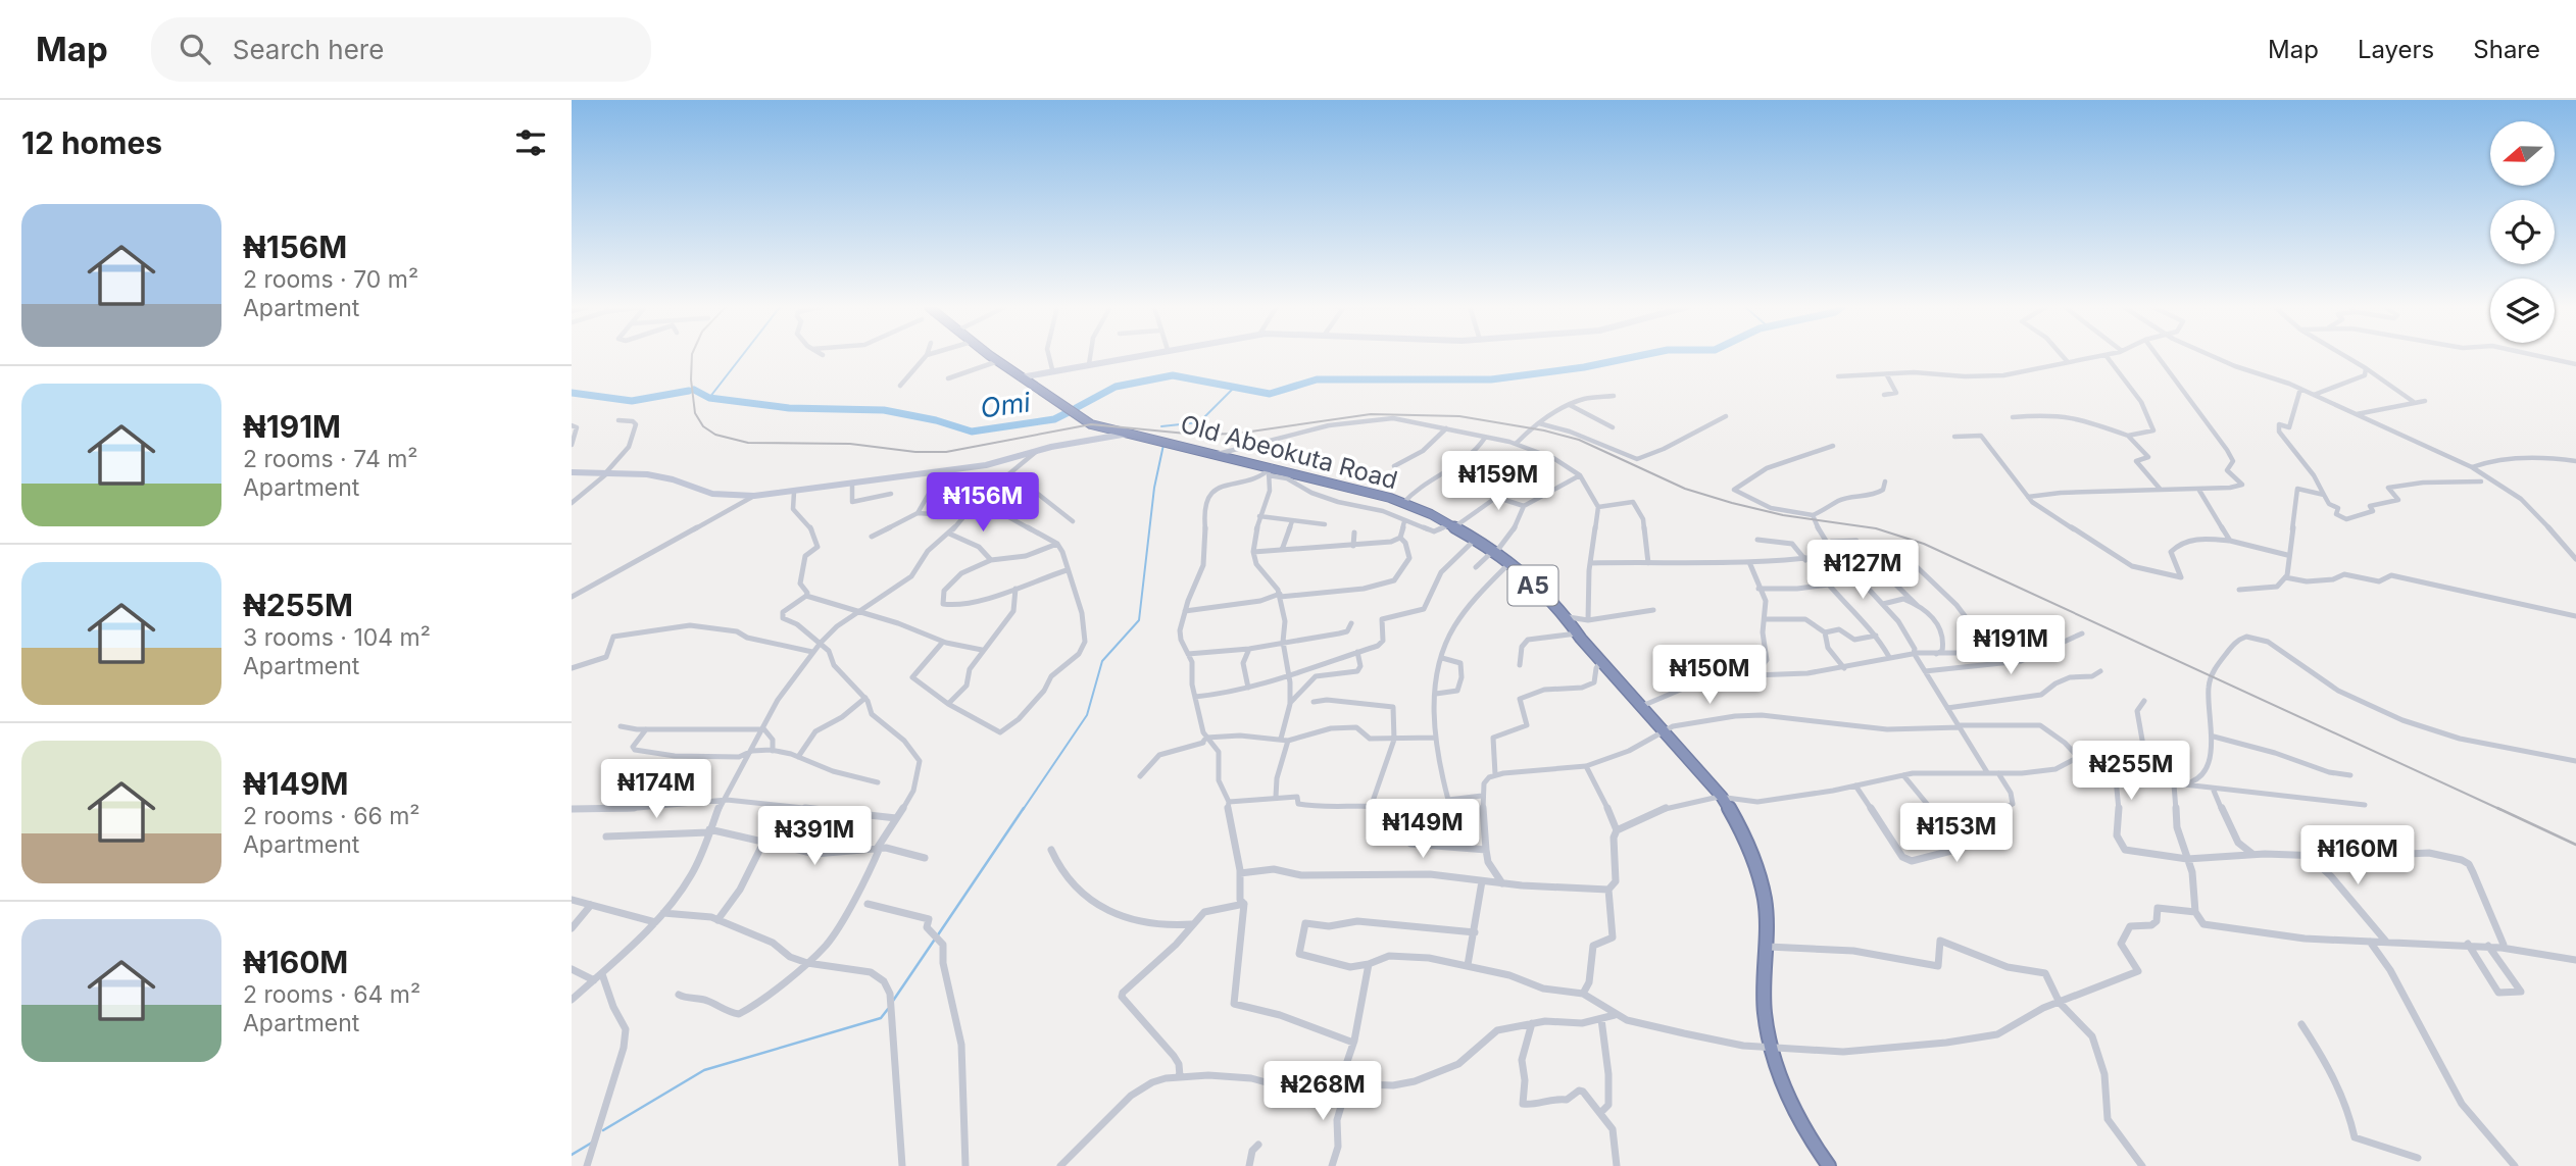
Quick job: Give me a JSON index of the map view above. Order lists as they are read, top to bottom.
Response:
{
  "streets": {
    "highway": ["Old Abeokuta Road", "A5"]
  },
  "water": ["Omi"],
  "north": "left",
  "page": {
    "header": "Map",
    "search": "Search here",
    "nav": ["Map", "Layers", "Share"],
    "heading": "12 homes",
    "list": [
      {
        "name": "₦156M",
        "note": "2 rooms · 70 m² · Apartment"
      },
      {
        "name": "₦191M",
        "note": "2 rooms · 74 m² · Apartment"
      },
      {
        "name": "₦255M",
        "note": "3 rooms · 104 m² · Apartment"
      },
      {
        "name": "₦149M",
        "note": "2 rooms · 66 m² · Apartment"
      },
      {
        "name": "₦160M",
        "note": "2 rooms · 64 m² · Apartment"
      }
    ],
    "price": [
      "₦159M",
      "₦156M",
      "₦127M",
      "₦191M",
      "₦150M",
      "₦255M",
      "₦174M",
      "₦149M",
      "₦153M",
      "₦391M",
      "₦160M",
      "₦268M"
    ]
  }
}
